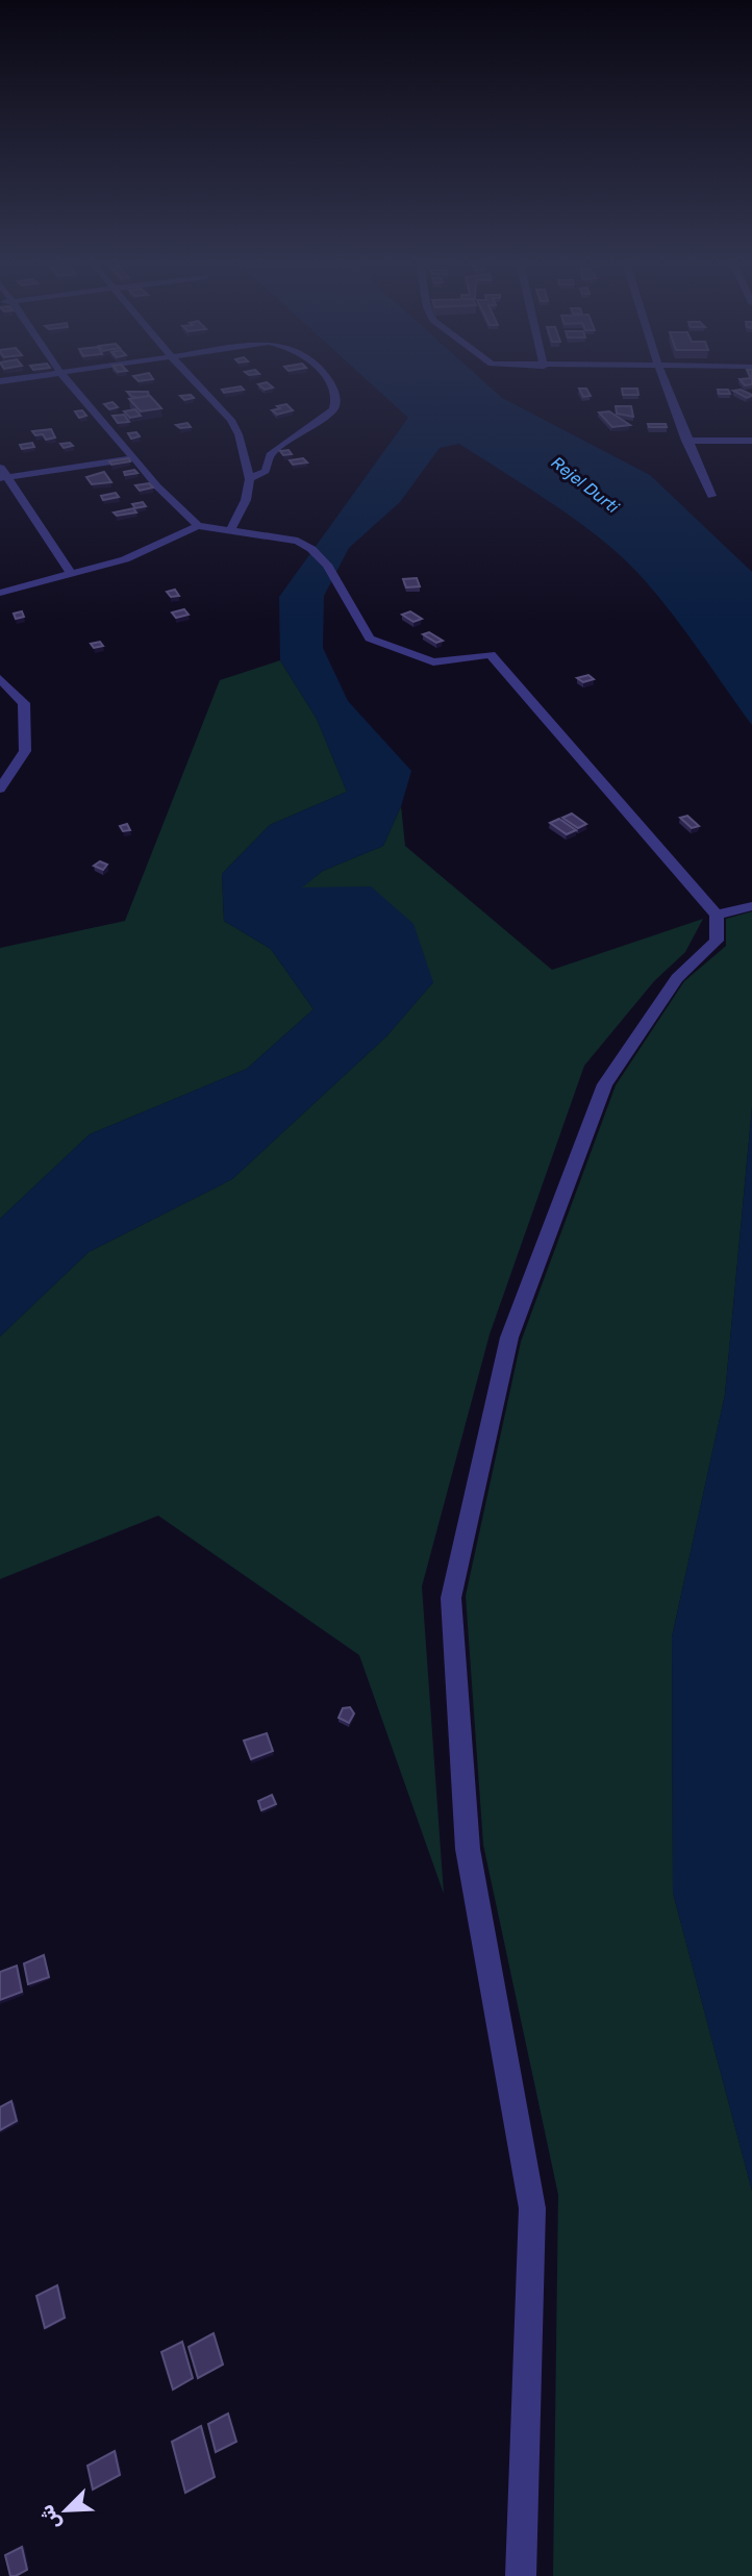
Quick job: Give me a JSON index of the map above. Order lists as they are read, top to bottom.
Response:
{
  "water": ["Rejel Durti"],
  "north": "bottom left"
}
